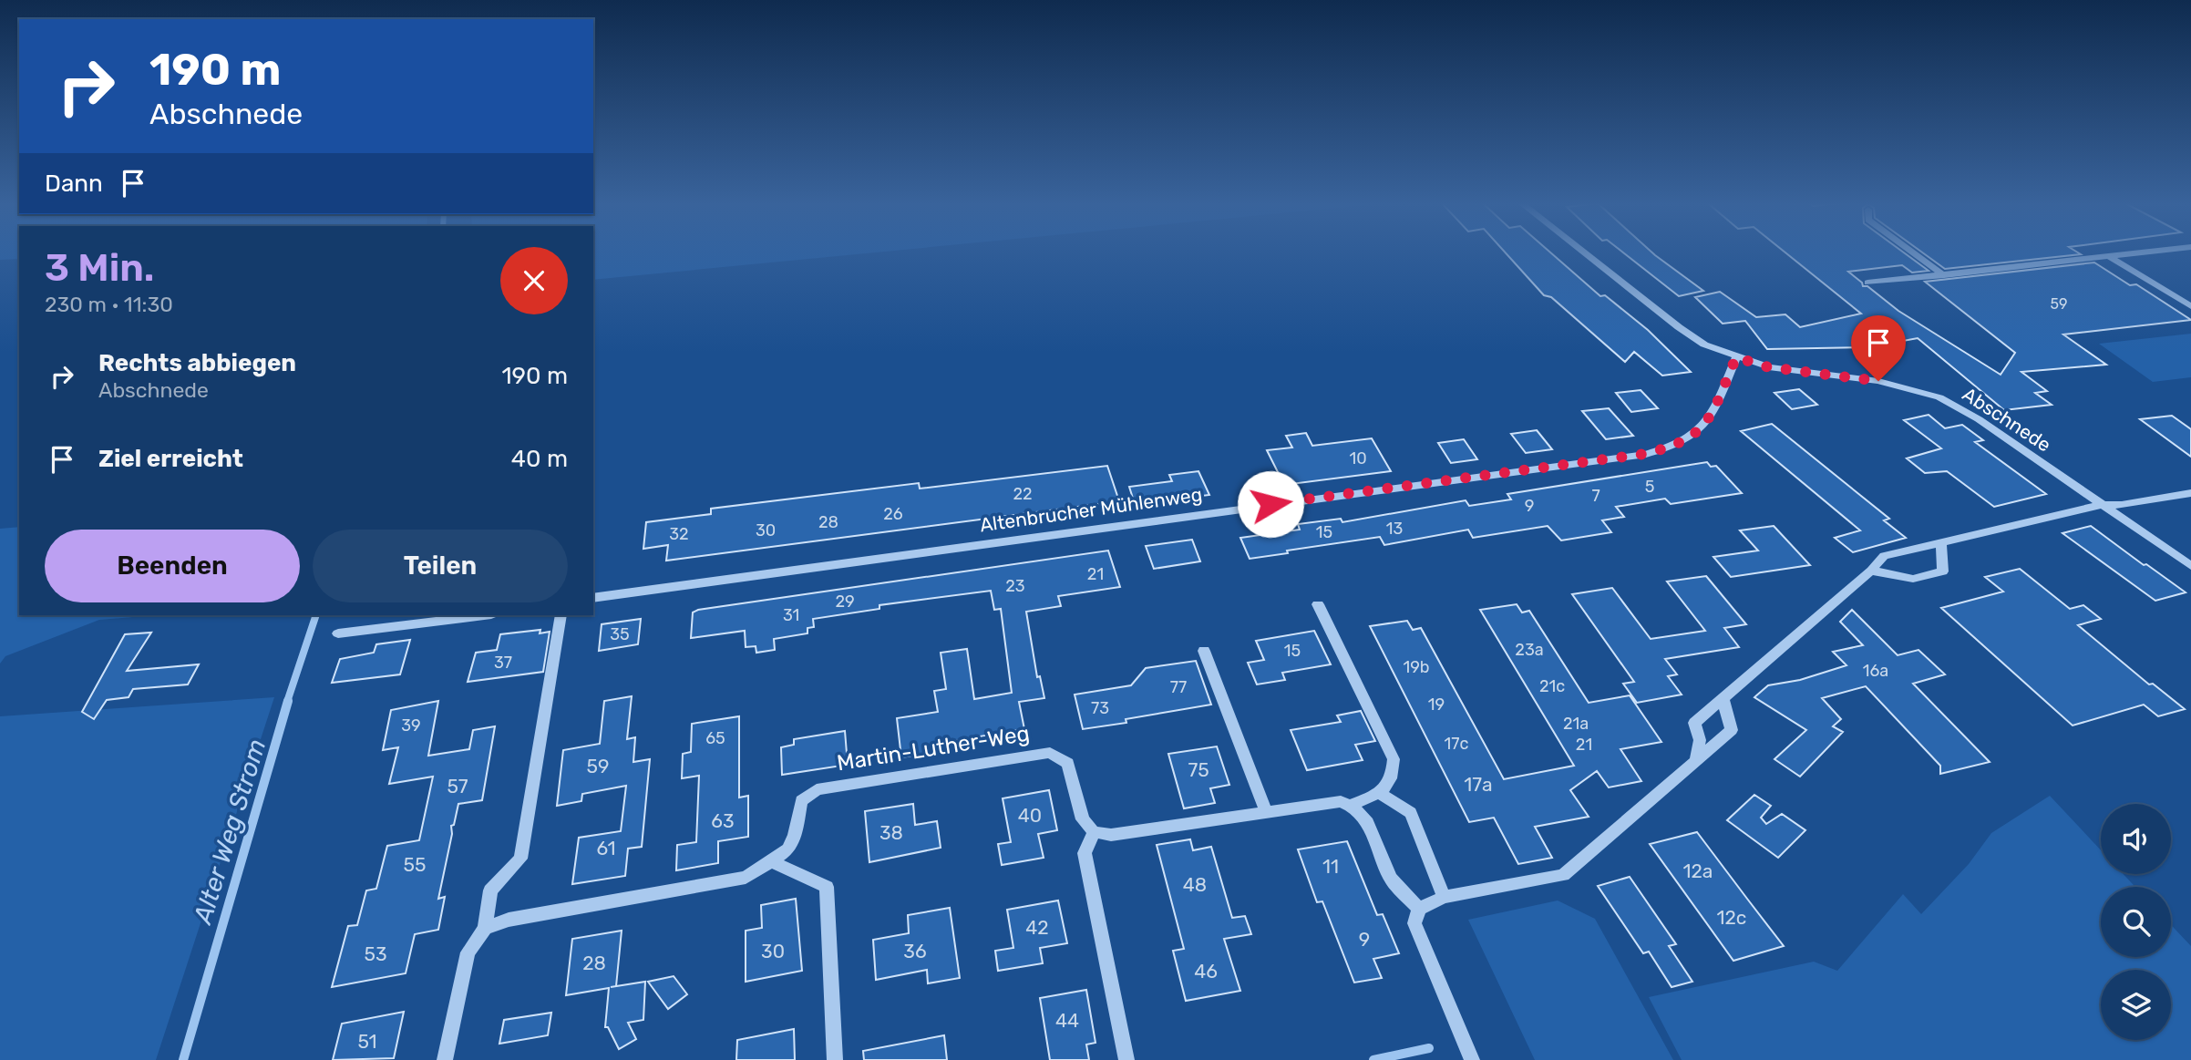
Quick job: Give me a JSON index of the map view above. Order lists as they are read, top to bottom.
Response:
{
  "streets": {
    "street": ["Abschnede", "Altenbrucher Mühlenweg", "Martin-Luther-Weg"]
  },
  "crossings": [
    ["Abschnede", "Altenbrucher Mühlenweg"]
  ],
  "water": ["Alter Weg Strom"],
  "house_numbers": [
    "59",
    "10",
    "5",
    "22",
    "7",
    "9",
    "26",
    "28",
    "13",
    "30",
    "15",
    "32",
    "21",
    "23",
    "29",
    "31",
    "35",
    "23a",
    "15",
    "37",
    "19b",
    "16a",
    "21c",
    "77",
    "19",
    "73",
    "21a",
    "39",
    "65",
    "17c",
    "21",
    "59",
    "75",
    "17a",
    "57",
    "40",
    "63",
    "38",
    "61",
    "55",
    "11",
    "12a",
    "48",
    "12c",
    "42",
    "9",
    "30",
    "36",
    "53",
    "28",
    "46",
    "44",
    "51"
  ],
  "page": {
    "turn": ["190 m", "Abschnede"],
    "then": "Dann",
    "heading": ["3 Min.", "230 m · 11:30"],
    "list": [
      {
        "name": "Rechts abbiegen",
        "note": "Abschnede",
        "value": "190 m"
      },
      {
        "name": "Ziel erreicht",
        "value": "40 m"
      }
    ],
    "buttons": ["Beenden", "Teilen"]
  }
}
